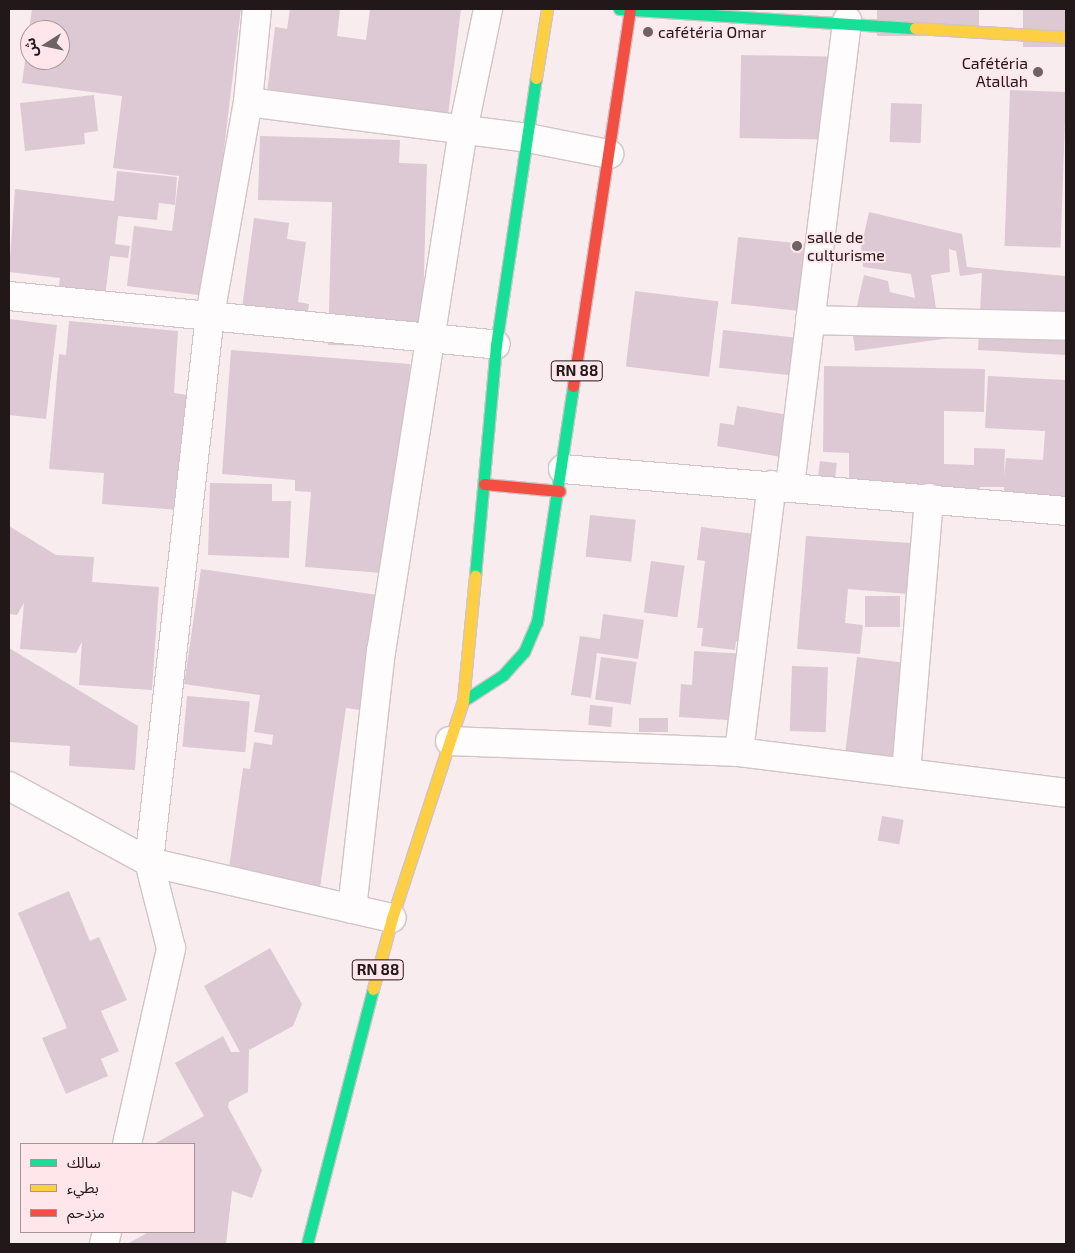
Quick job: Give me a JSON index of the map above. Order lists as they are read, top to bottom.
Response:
{
  "streets": {
    "main road": ["RN 88"]
  },
  "places": ["cafétéria Omar", "Cafétéria Atallah", "salle de culturisme"],
  "legend": ["سالك", "بطيء", "مزدحم"],
  "north": "left"
}
